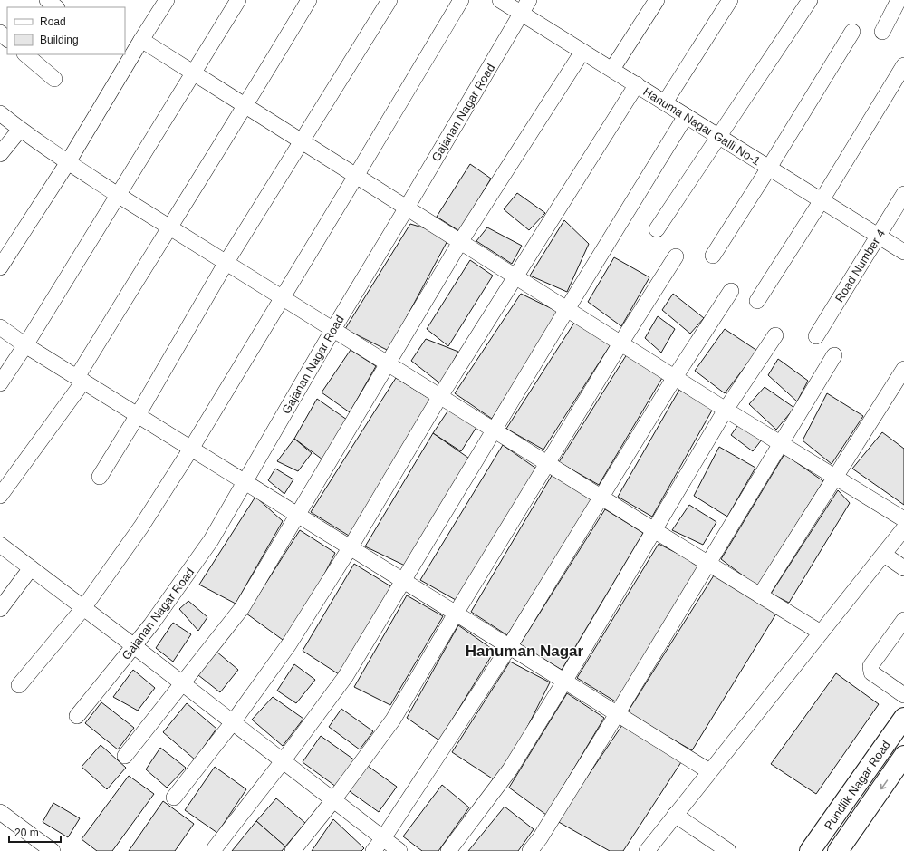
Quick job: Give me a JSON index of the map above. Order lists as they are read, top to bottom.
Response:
{
  "streets": {
    "main road": ["Pundlik Nagar Road"],
    "street": ["Gajanan Nagar Road", "Hanuma Nagar Galli No-1", "Road Number 4"]
  },
  "crossings": [
    ["Gajanan Nagar Road", "Hanuma Nagar Galli No-1"],
    ["Hanuma Nagar Galli No-1", "Road Number 4"]
  ],
  "districts": ["Hanuman Nagar"],
  "legend": ["Road", "Building"],
  "scale_bar": "20 m"
}
